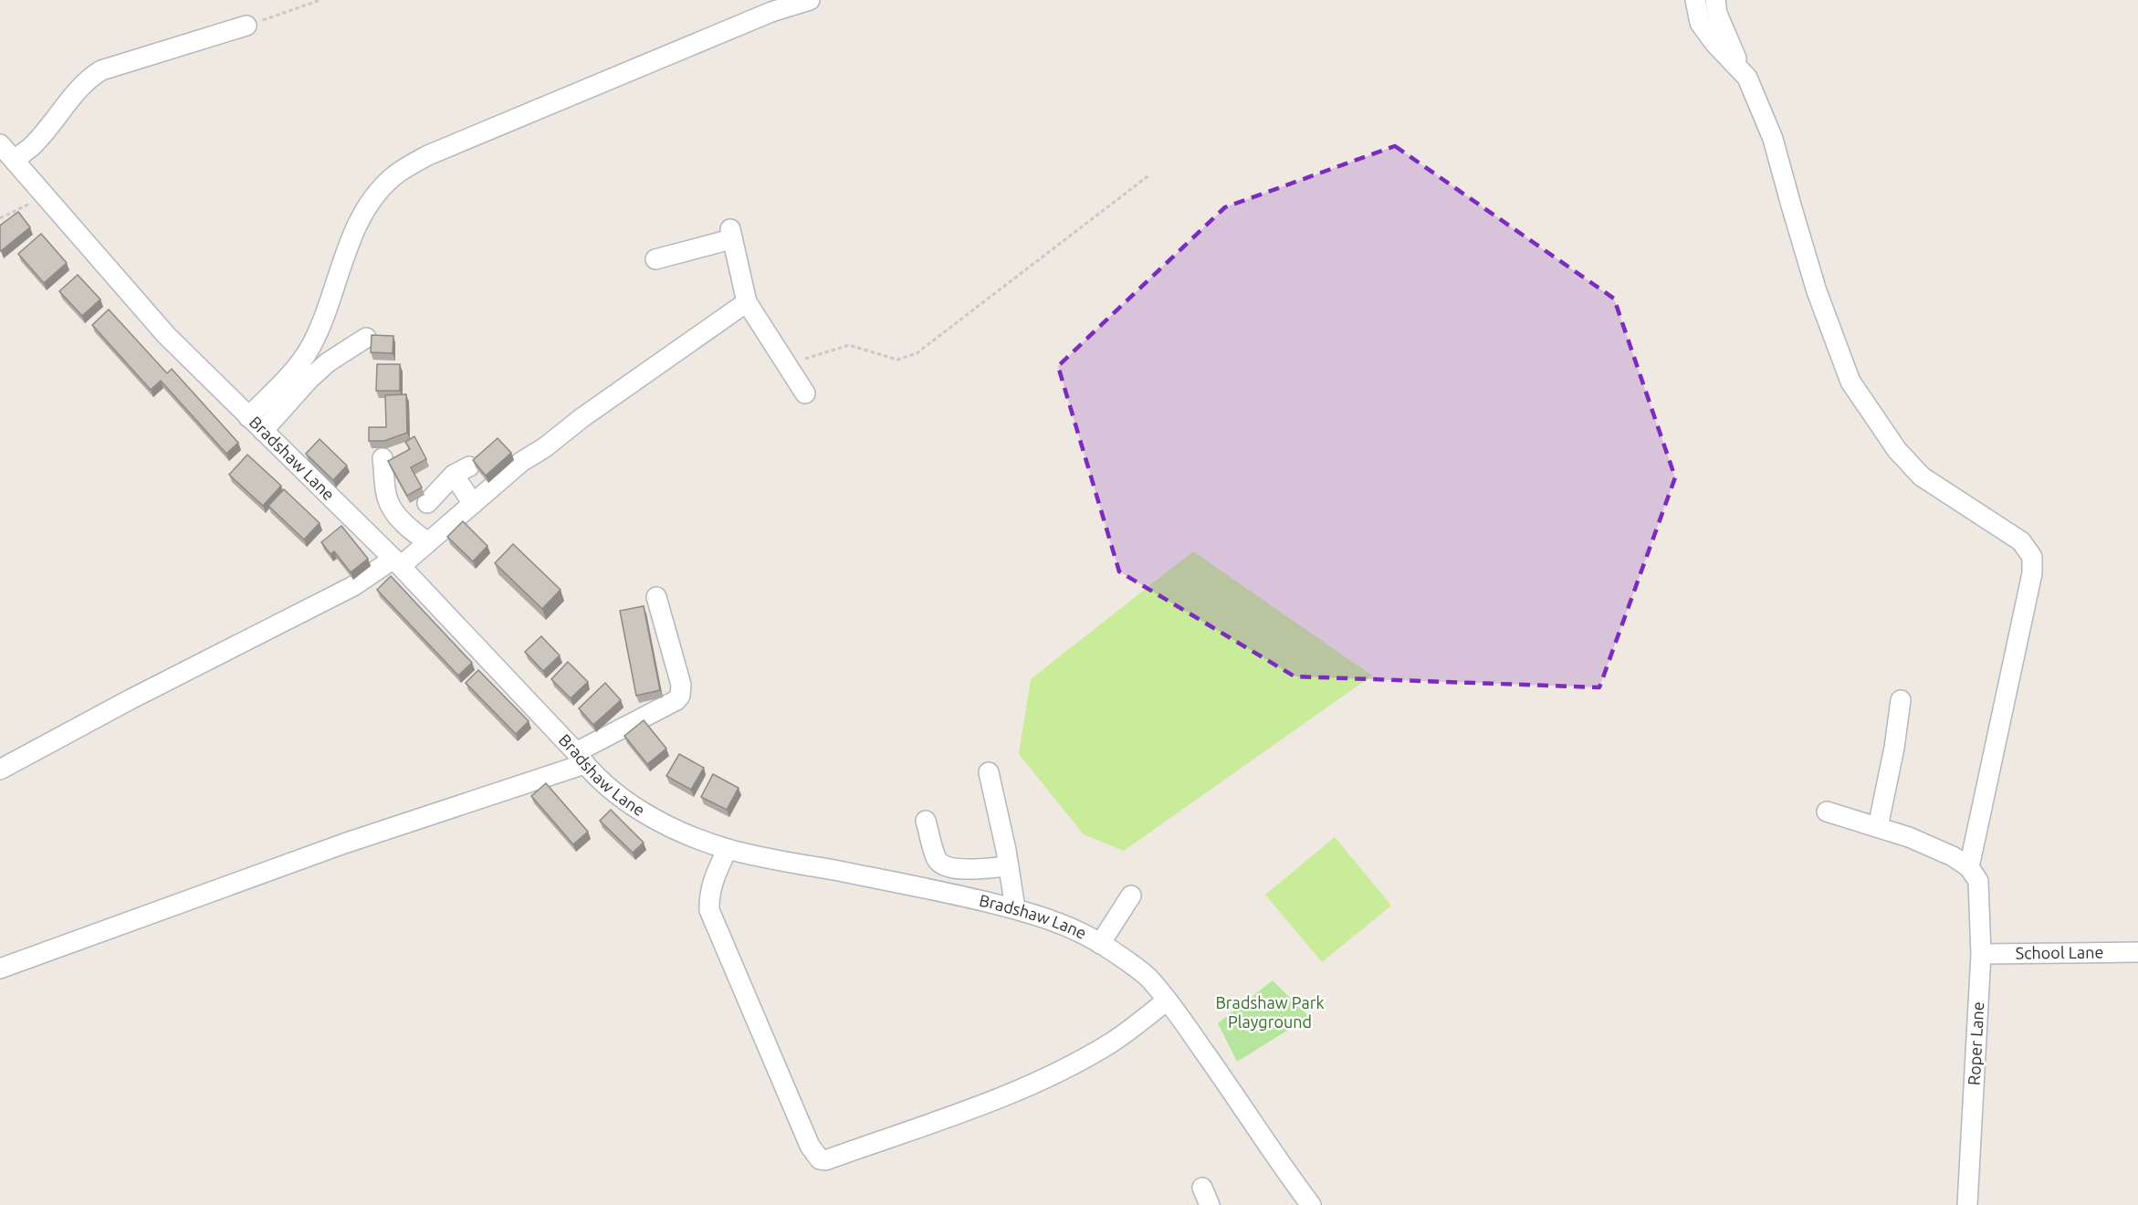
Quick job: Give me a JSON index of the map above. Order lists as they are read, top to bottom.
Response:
{
  "streets": {
    "street": ["Bradshaw Lane", "School Lane", "Roper Lane"]
  },
  "crossings": [
    ["School Lane", "Roper Lane"]
  ],
  "parks": ["Bradshaw Park Playground"]
}
